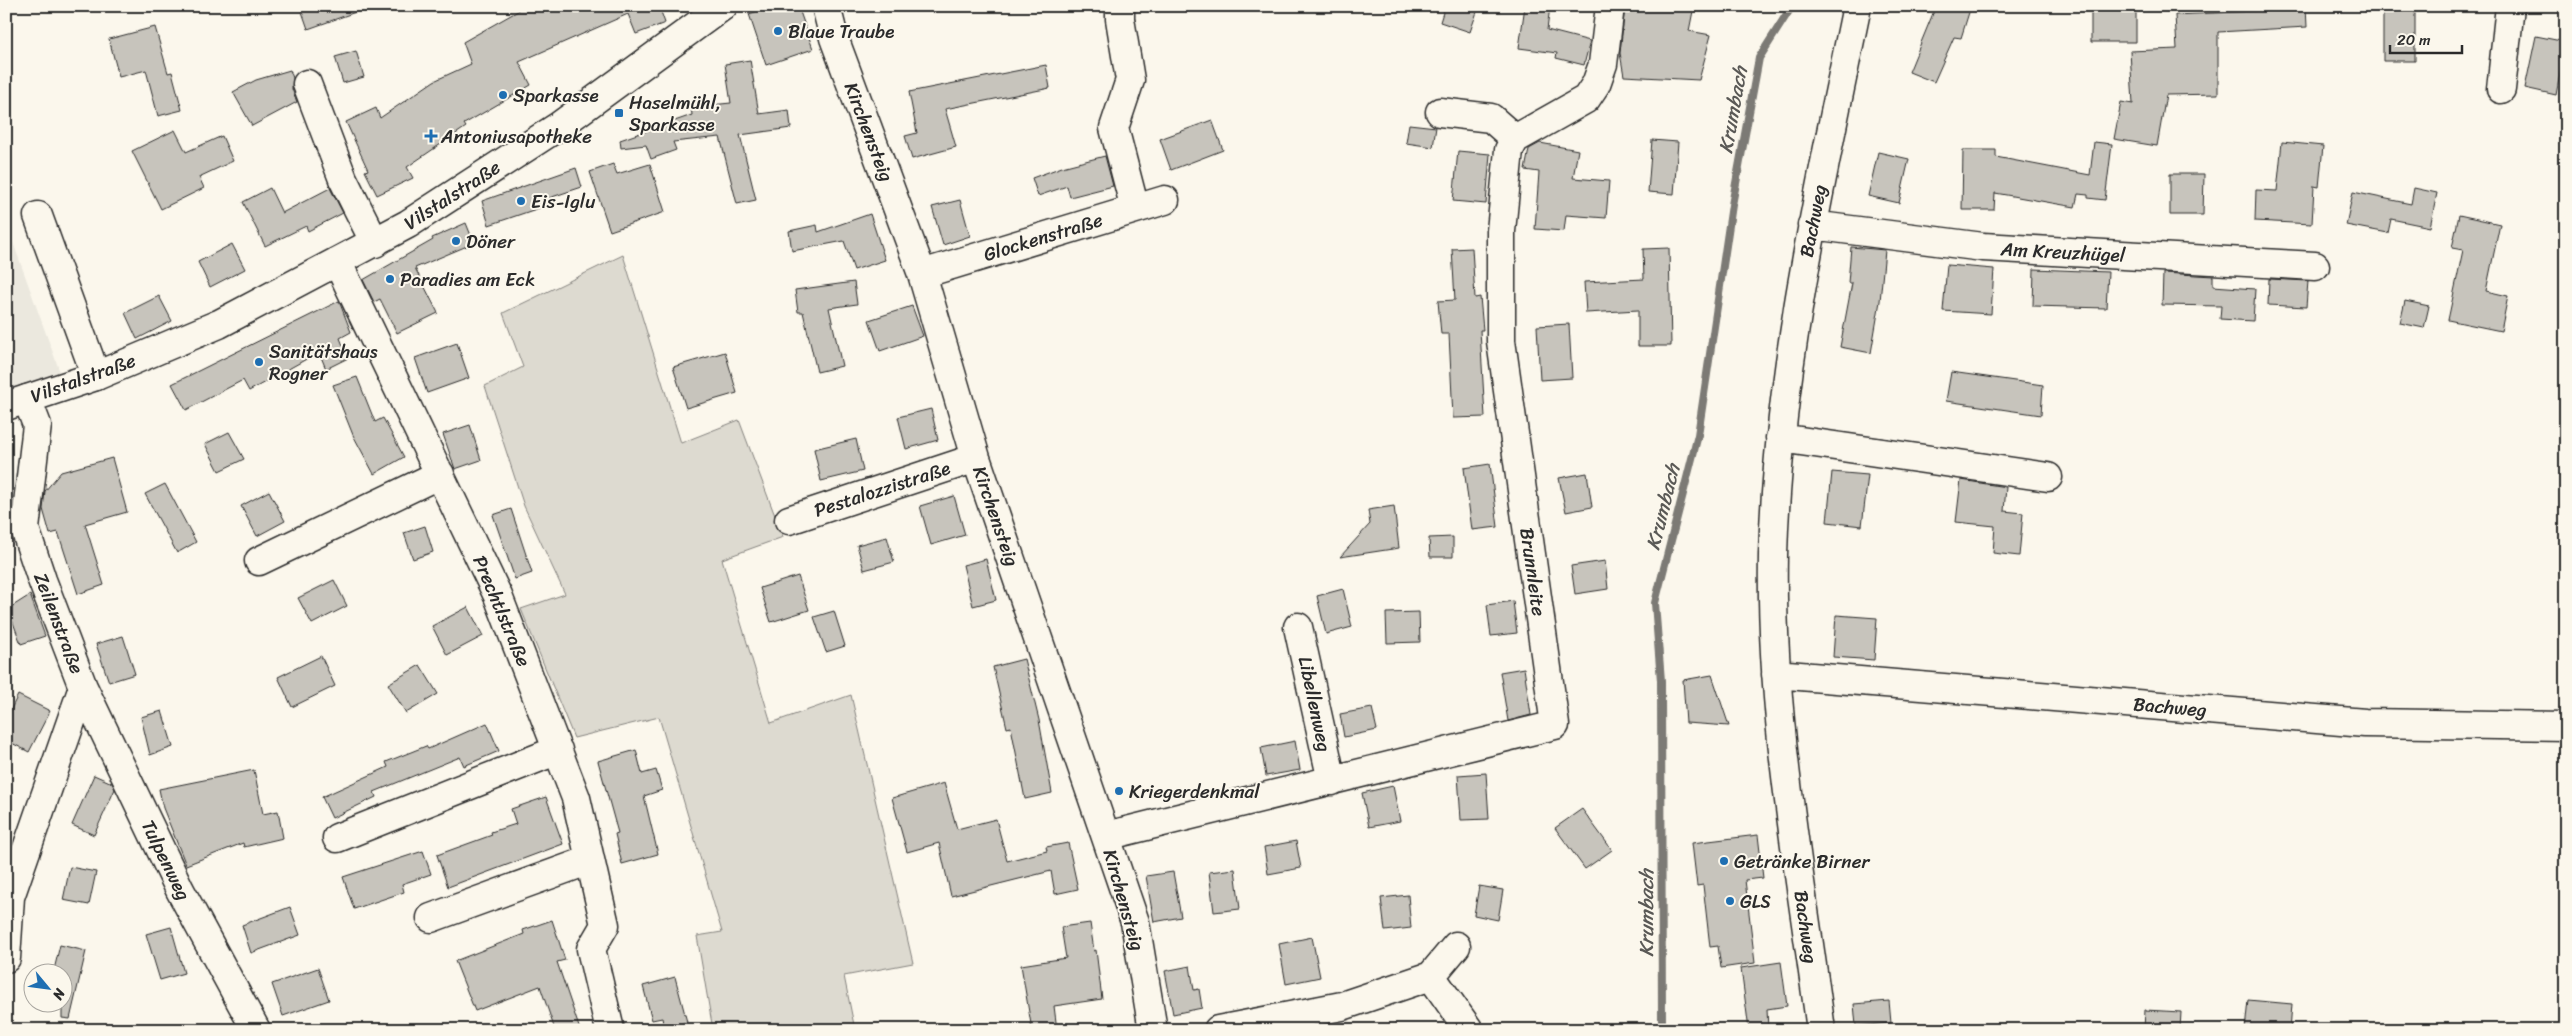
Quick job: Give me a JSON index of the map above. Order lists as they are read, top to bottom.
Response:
{
  "streets": {
    "street": [
      "Kirchensteig",
      "Vilstalstraße",
      "Bachweg",
      "Glockenstraße",
      "Am Kreuzhügel",
      "Pestalozzistraße",
      "Brunnleite",
      "Prechtlstraße",
      "Zeilenstraße",
      "Libellenweg",
      "Tulpenweg"
    ]
  },
  "crossings": [
    ["Kirchensteig", "Glockenstraße"],
    ["Kirchensteig", "Pestalozzistraße"],
    ["Kirchensteig", "Brunnleite"],
    ["Vilstalstraße", "Prechtlstraße"],
    ["Vilstalstraße", "Zeilenstraße"],
    ["Bachweg", "Am Kreuzhügel"],
    ["Brunnleite", "Libellenweg"],
    ["Zeilenstraße", "Tulpenweg"]
  ],
  "water": ["Krumbach"],
  "places": {
    "other": [
      "Blaue Traube",
      "Sparkasse",
      "Eis-Iglu",
      "Döner",
      "Paradies am Eck",
      "Sanitätshaus Rogner",
      "Kriegerdenkmal",
      "Getränke Birner",
      "GLS"
    ],
    "transit": ["Haselmühl, Sparkasse"],
    "health": ["Antoniusapotheke"]
  },
  "scale_bar": "20 m",
  "north": "bottom right"
}
